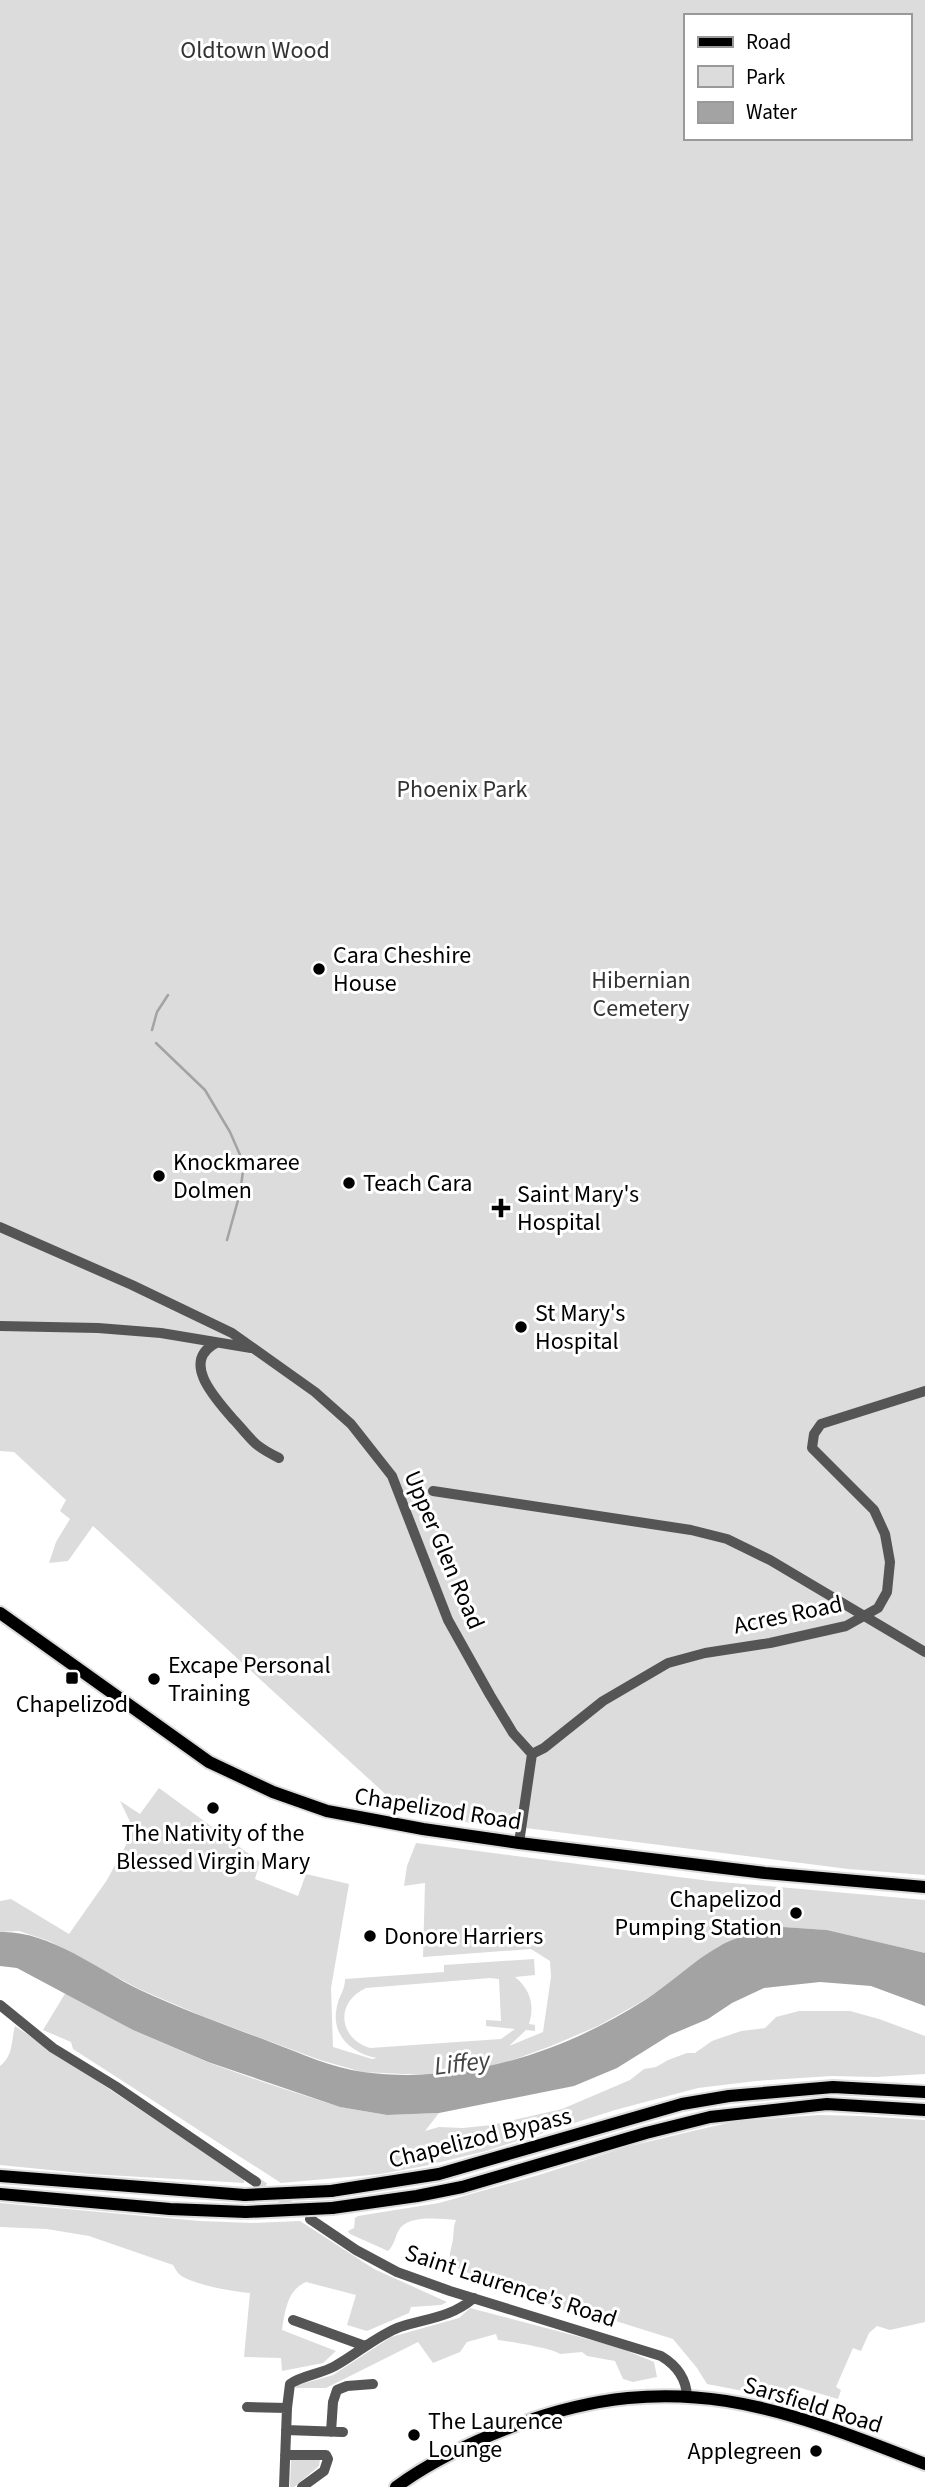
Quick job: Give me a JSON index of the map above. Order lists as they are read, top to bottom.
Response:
{
  "streets": {
    "main road": ["Chapelizod Road", "Chapelizod Bypass", "Sarsfield Road"],
    "street": ["Upper Glen Road", "Acres Road", "Saint Laurence's Road"]
  },
  "crossings": [
    ["Upper Glen Road", "Acres Road"],
    ["Saint Laurence's Road", "Sarsfield Road"]
  ],
  "water": ["Liffey"],
  "parks": ["Oldtown Wood", "Phoenix Park", "Hibernian Cemetery"],
  "places": {
    "other": [
      "Cara Cheshire House",
      "Knockmaree Dolmen",
      "Teach Cara",
      "St Mary's Hospital",
      "Excape Personal Training",
      "The Nativity of the Blessed Virgin Mary",
      "Chapelizod Pumping Station",
      "Donore Harriers",
      "The Laurence Lounge",
      "Applegreen"
    ],
    "health": ["Saint Mary's Hospital"],
    "transit": ["Chapelizod"]
  },
  "legend": ["Road", "Park", "Water"]
}
